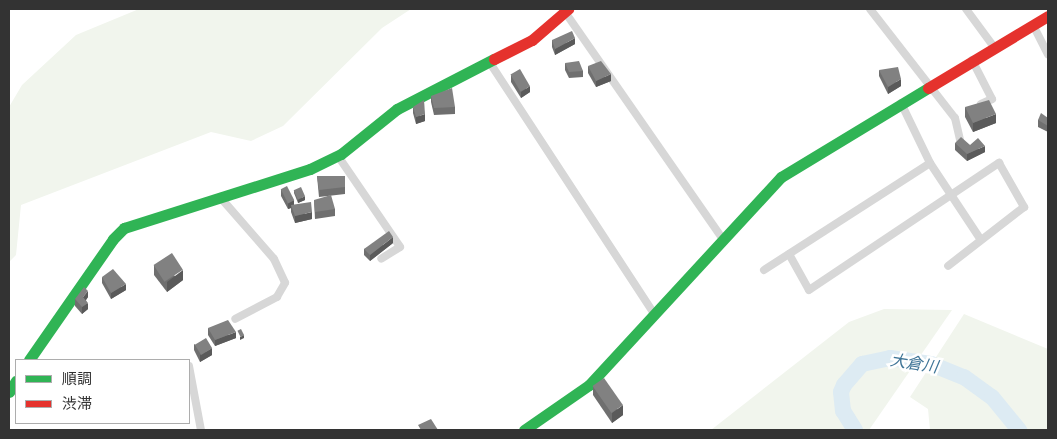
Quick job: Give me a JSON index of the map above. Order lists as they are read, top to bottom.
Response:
{
  "water": ["大倉川"],
  "legend": ["順調", "渋滞"]
}
